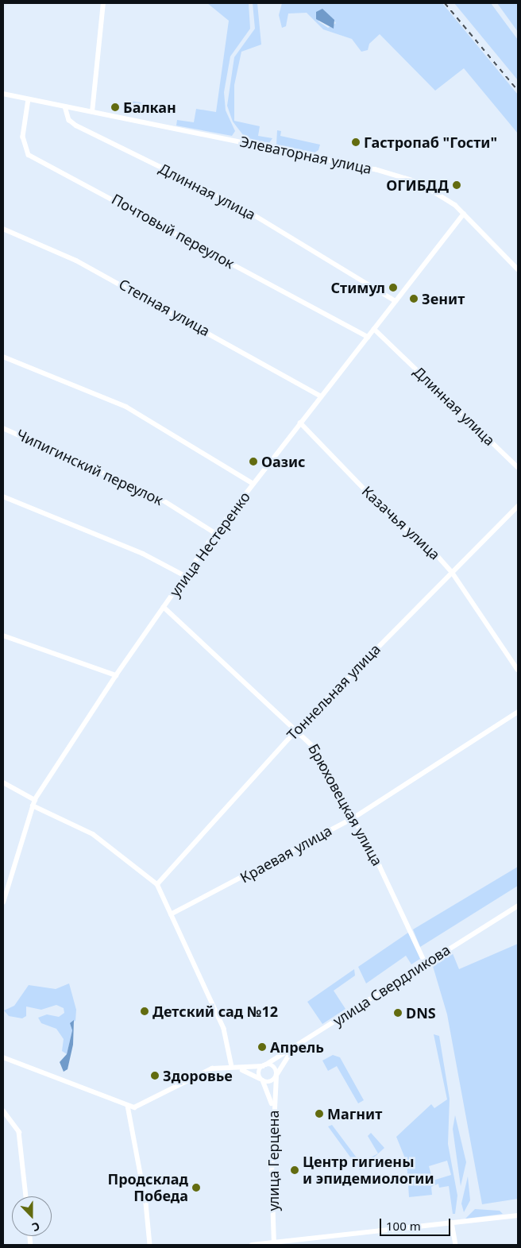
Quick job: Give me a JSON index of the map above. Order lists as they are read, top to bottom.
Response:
{
  "streets": {
    "street": [
      "Элеваторная улица",
      "Длинная улица",
      "Почтовый переулок",
      "Степная улица",
      "Чипигинский переулок",
      "Казачья улица",
      "улица Нестеренко",
      "Тоннельная улица",
      "Брюховецкая улица",
      "Краевая улица",
      "улица Свердликова",
      "улица Герцена"
    ]
  },
  "crossings": [
    ["Элеваторная улица", "Длинная улица"],
    ["Элеваторная улица", "улица Нестеренко"],
    ["Длинная улица", "улица Нестеренко"],
    ["Почтовый переулок", "улица Нестеренко"],
    ["Степная улица", "улица Нестеренко"],
    ["Чипигинский переулок", "улица Нестеренко"],
    ["Казачья улица", "улица Нестеренко"],
    ["Казачья улица", "Тоннельная улица"],
    ["улица Нестеренко", "Брюховецкая улица"],
    ["Тоннельная улица", "Брюховецкая улица"],
    ["Брюховецкая улица", "Краевая улица"],
    ["Брюховецкая улица", "улица Свердликова"],
    ["улица Свердликова", "улица Герцена"]
  ],
  "places": [
    "Балкан",
    "Гастропаб \"Гости\"",
    "ОГИБДД",
    "Стимул",
    "Зенит",
    "Оазис",
    "Детский сад №12",
    "DNS",
    "Апрель",
    "Здоровье",
    "Магнит",
    "Центр гигиены и эпидемиологии",
    "Продсклад Победа"
  ],
  "scale_bar": "100 m",
  "north": "bottom"
}
